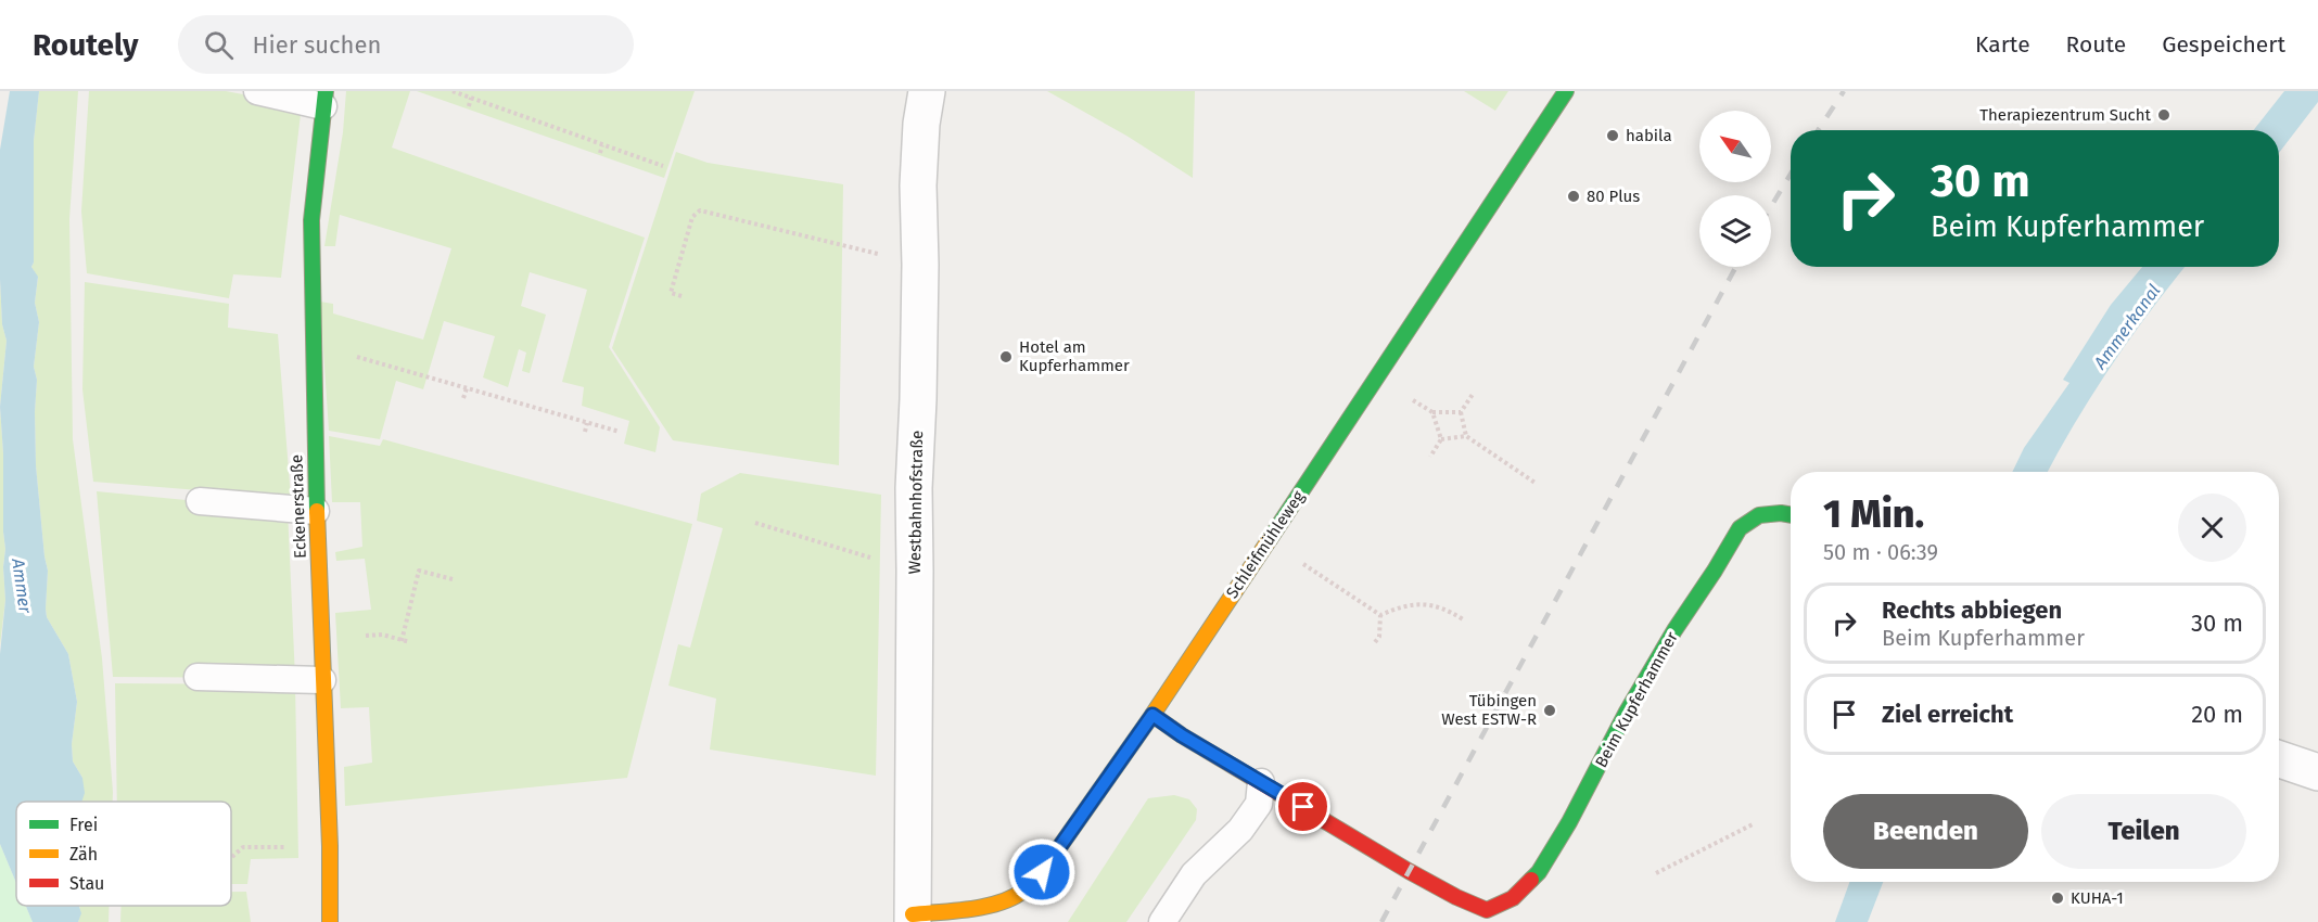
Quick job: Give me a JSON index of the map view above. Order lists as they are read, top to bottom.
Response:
{
  "streets": {
    "street": [
      "Westbahnhofstraße",
      "Eckenerstraße",
      "Schleifmühleweg",
      "Beim Kupferhammer"
    ]
  },
  "crossings": [
    ["Westbahnhofstraße", "Schleifmühleweg"],
    ["Schleifmühleweg", "Beim Kupferhammer"]
  ],
  "water": ["Ammerkanal", "Ammer"],
  "places": [
    "Therapiezentrum Sucht",
    "habila",
    "80 Plus",
    "Hotel am Kupferhammer",
    "Tübingen West ESTW-R",
    "KUHA-1"
  ],
  "legend": ["Frei", "Zäh", "Stau"],
  "north": "top left",
  "page": {
    "header": "Routely",
    "search": "Hier suchen",
    "nav": ["Karte", "Route", "Gespeichert"],
    "turn": ["30 m", "Beim Kupferhammer"],
    "heading": ["1 Min.", "50 m · 06:39"],
    "list": [
      {
        "name": "Rechts abbiegen",
        "note": "Beim Kupferhammer",
        "value": "30 m"
      },
      {
        "name": "Ziel erreicht",
        "value": "20 m"
      }
    ],
    "buttons": ["Beenden", "Teilen"]
  }
}
